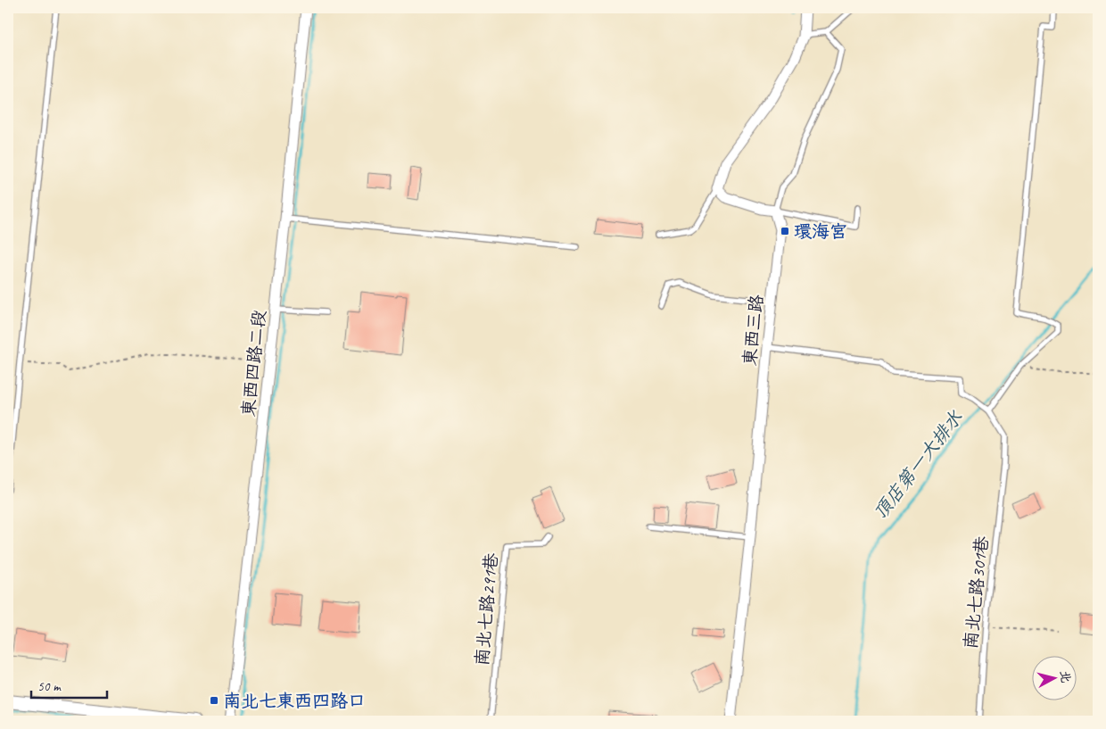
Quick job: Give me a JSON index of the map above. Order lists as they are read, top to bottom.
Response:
{
  "streets": {
    "street": ["東西三路", "東西四路二段"],
    "lane": ["南北七路301巷", "南北七路291巷"]
  },
  "water": ["頂店第一大排水"],
  "places": {
    "transit": ["環海宮", "南北七東西四路口"]
  },
  "scale_bar": "50 m",
  "north": "right"
}
